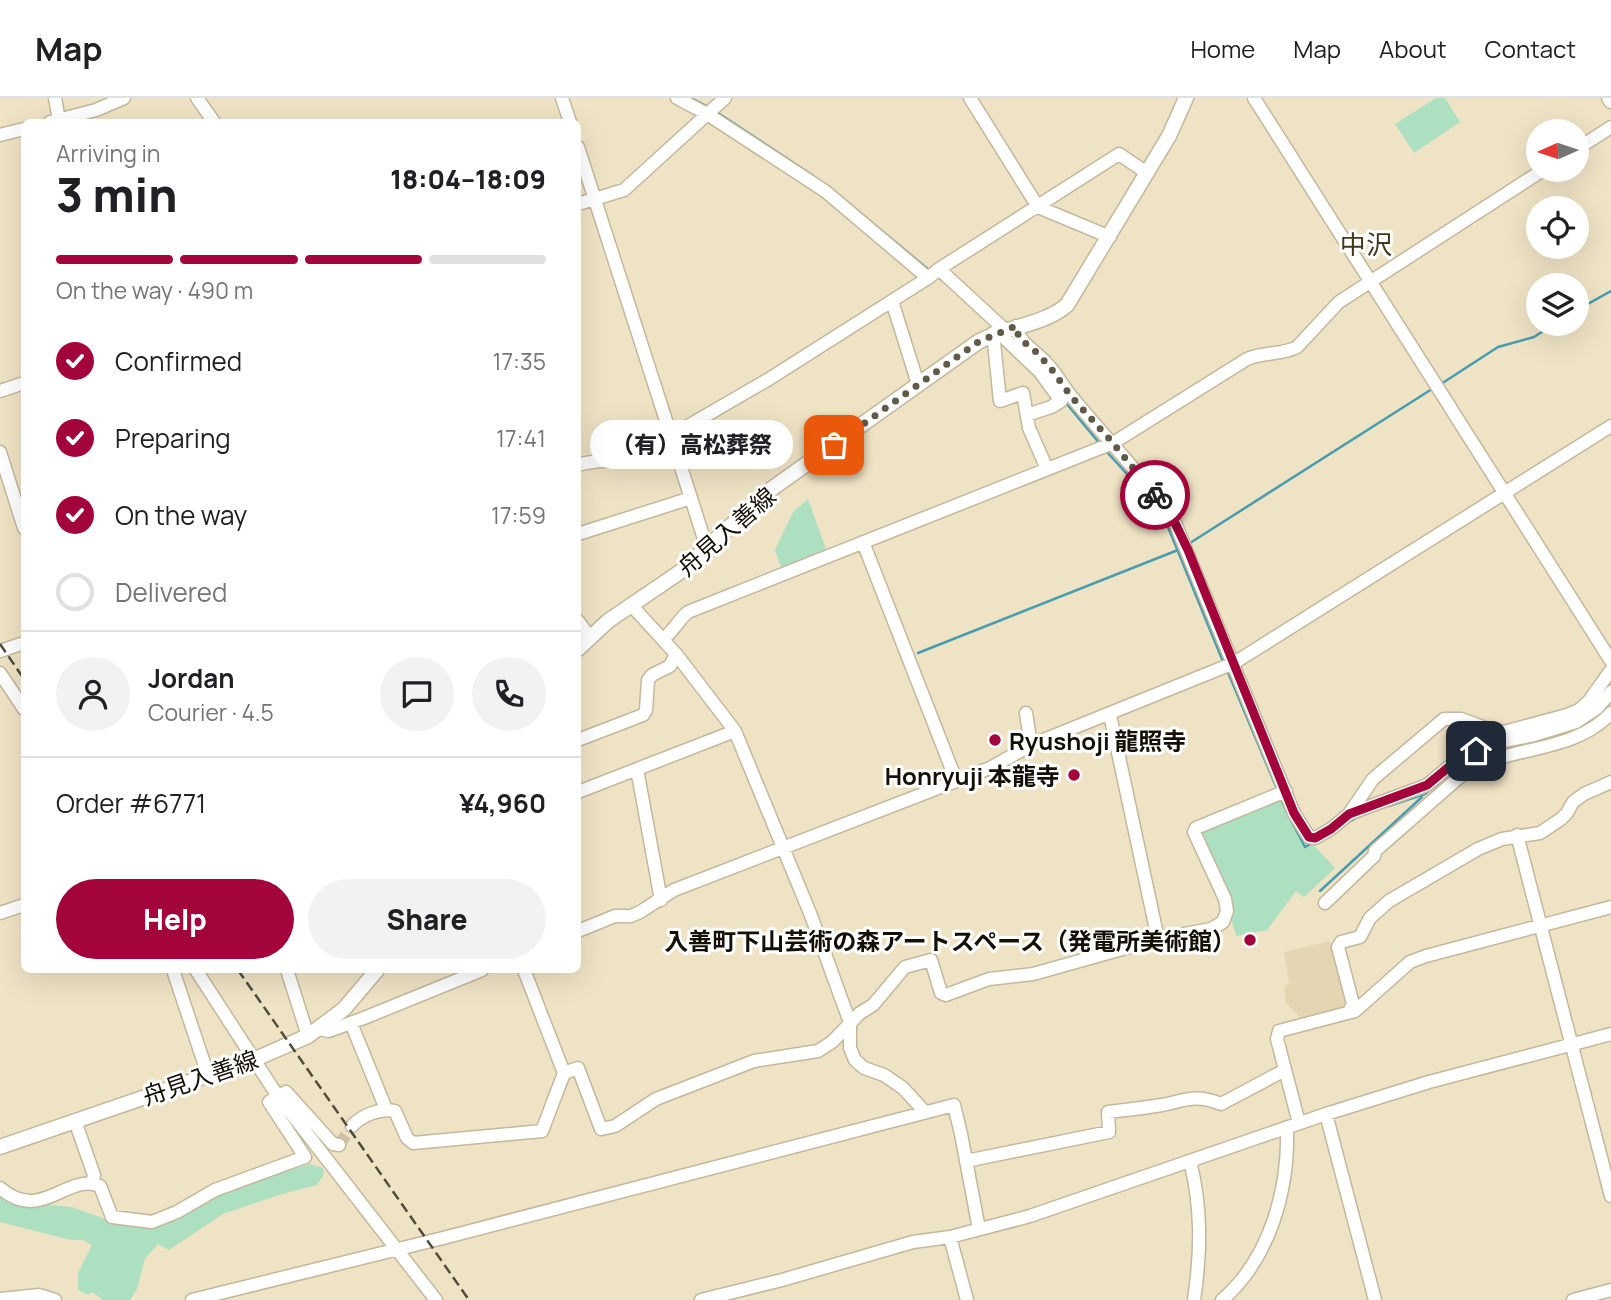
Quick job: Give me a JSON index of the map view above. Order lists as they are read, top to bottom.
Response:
{
  "streets": {
    "main road": ["舟見入善線"]
  },
  "districts": ["中沢"],
  "places": [
    "（有）高松葬祭",
    "Ryushoji 龍照寺",
    "Honryuji 本龍寺",
    "入善町下山芸術の森アートスペース（発電所美術館）"
  ],
  "north": "left",
  "page": {
    "header": "Map",
    "nav": [
      "Home",
      "Map",
      "About",
      "Contact"
    ],
    "heading": ["3 min", "Arriving in", "18:04–18:09"],
    "panel": [
      "Jordan",
      "Courier · 4.5",
      "Order #6771",
      "¥4,960"
    ],
    "bar": "On the way · 490 m",
    "list": [
      ["Confirmed", "17:35"],
      ["Preparing", "17:41"],
      ["On the way", "17:59"],
      "Delivered"
    ],
    "bubble": "（有）高松葬祭",
    "buttons": ["Help", "Share"]
  }
}
